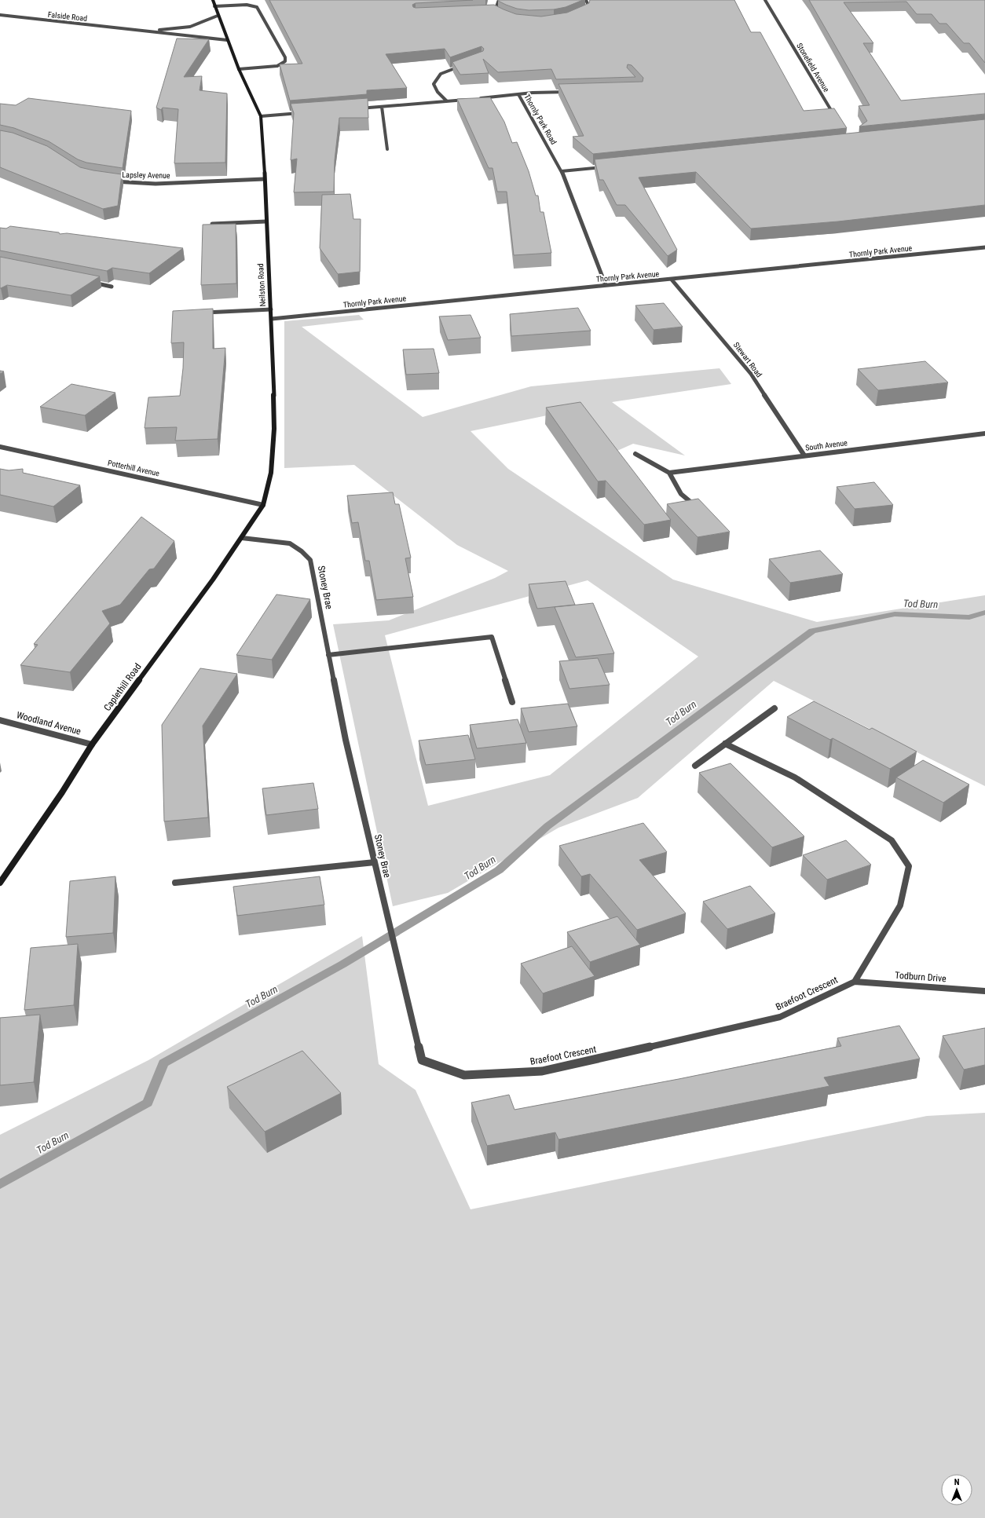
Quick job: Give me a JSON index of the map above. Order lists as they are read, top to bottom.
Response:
{
  "streets": {
    "main road": ["Neilston Road", "Caplethill Road"],
    "street": [
      "Falside Road",
      "Stonefield Avenue",
      "Thornly Park Road",
      "Lapsley Avenue",
      "Thornly Park Avenue",
      "Stewart Road",
      "South Avenue",
      "Potterhill Avenue",
      "Stoney Brae",
      "Woodland Avenue",
      "Todburn Drive",
      "Braefoot Crescent"
    ]
  },
  "crossings": [
    ["Falside Road", "Neilston Road"],
    ["Thornly Park Road", "Thornly Park Avenue"],
    ["Lapsley Avenue", "Neilston Road"],
    ["Thornly Park Avenue", "Neilston Road"],
    ["Thornly Park Avenue", "Stewart Road"],
    ["Neilston Road", "Potterhill Avenue"],
    ["Neilston Road", "Caplethill Road"],
    ["Stewart Road", "South Avenue"],
    ["Potterhill Avenue", "Caplethill Road"],
    ["Stoney Brae", "Caplethill Road"],
    ["Stoney Brae", "Braefoot Crescent"],
    ["Caplethill Road", "Woodland Avenue"],
    ["Todburn Drive", "Braefoot Crescent"]
  ],
  "water": ["Tod Burn"],
  "north": "top"
}
